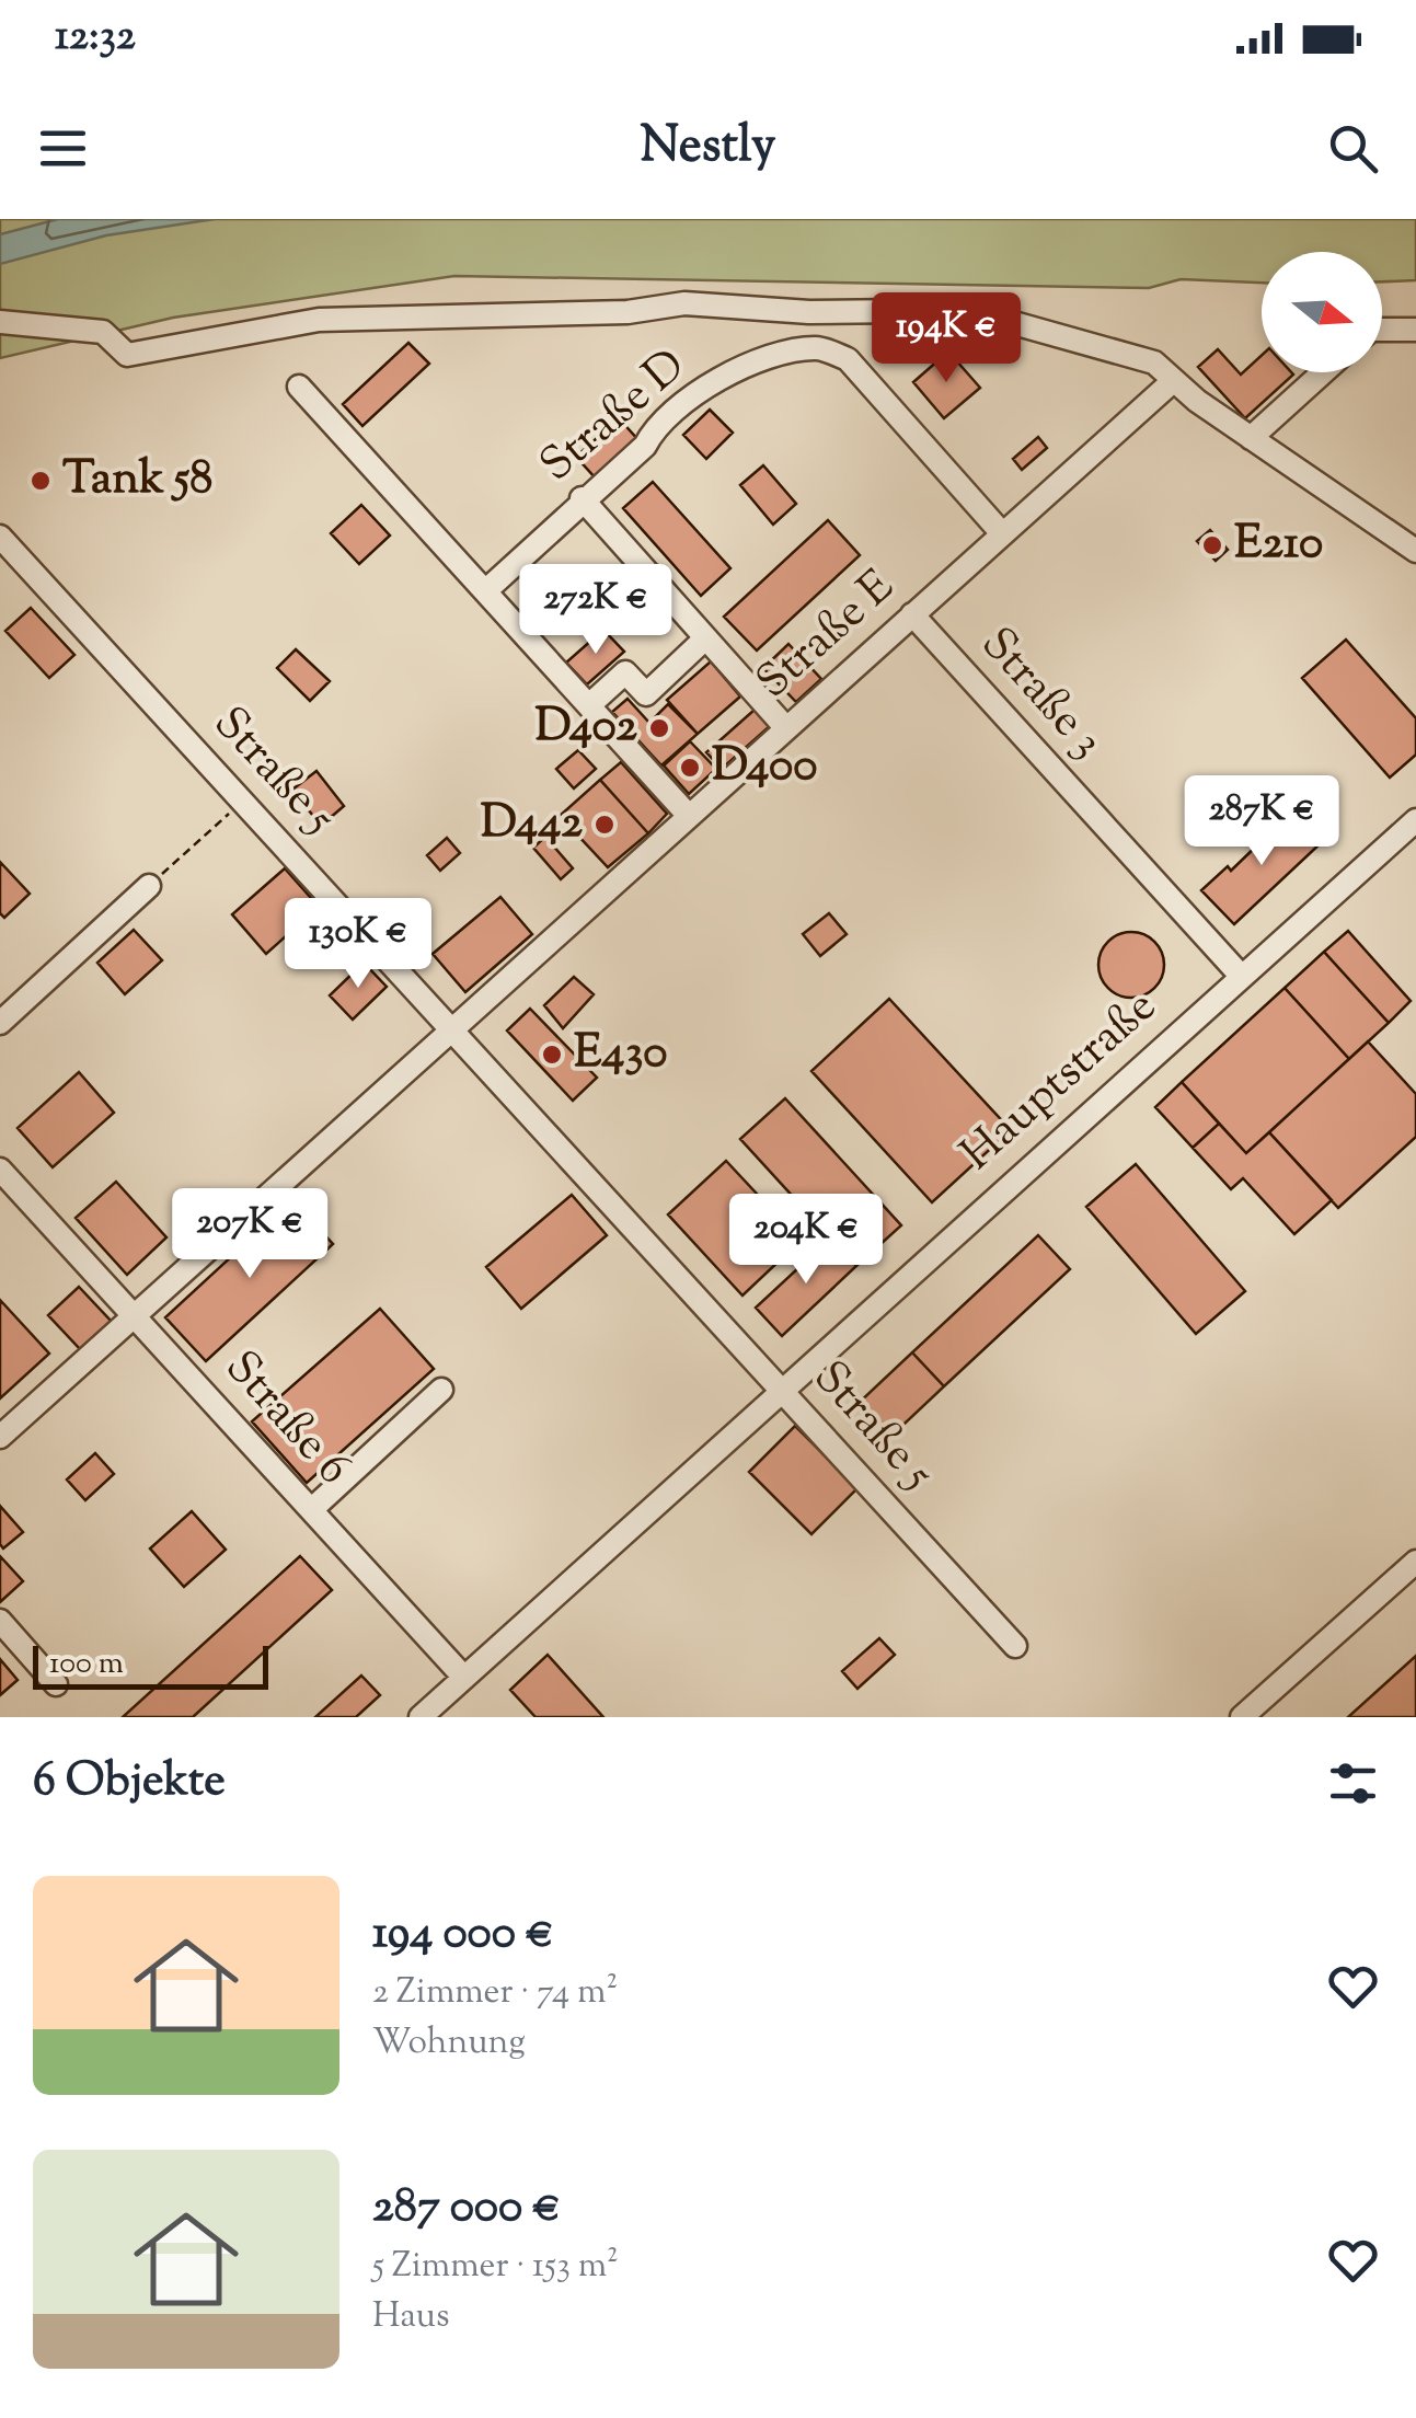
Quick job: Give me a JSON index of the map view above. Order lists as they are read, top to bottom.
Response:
{
  "streets": {
    "street": [
      "Straße D",
      "Straße E",
      "Straße 3",
      "Straße 5",
      "Hauptstraße",
      "Straße 6"
    ]
  },
  "crossings": [
    ["Straße D", "Straße E"],
    ["Straße E", "Straße 3"],
    ["Straße E", "Straße 5"],
    ["Straße E", "Straße 6"],
    ["Straße 3", "Hauptstraße"],
    ["Straße 5", "Hauptstraße"],
    ["Hauptstraße", "Straße 6"]
  ],
  "places": [
    "Tank 58",
    "E210",
    "D402",
    "D400",
    "D442",
    "E430"
  ],
  "scale_bar": "100 m",
  "north": "right",
  "page": {
    "status": "12:32",
    "header": "Nestly",
    "price": [
      "194K €",
      "272K €",
      "287K €",
      "130K €",
      "207K €",
      "204K €"
    ],
    "scale": "100 m",
    "heading": "6 Objekte",
    "list": [
      {
        "name": "194 000 €",
        "note": "2 Zimmer · 74 m² · Wohnung"
      },
      {
        "name": "287 000 €",
        "note": "5 Zimmer · 153 m² · Haus"
      }
    ]
  }
}
